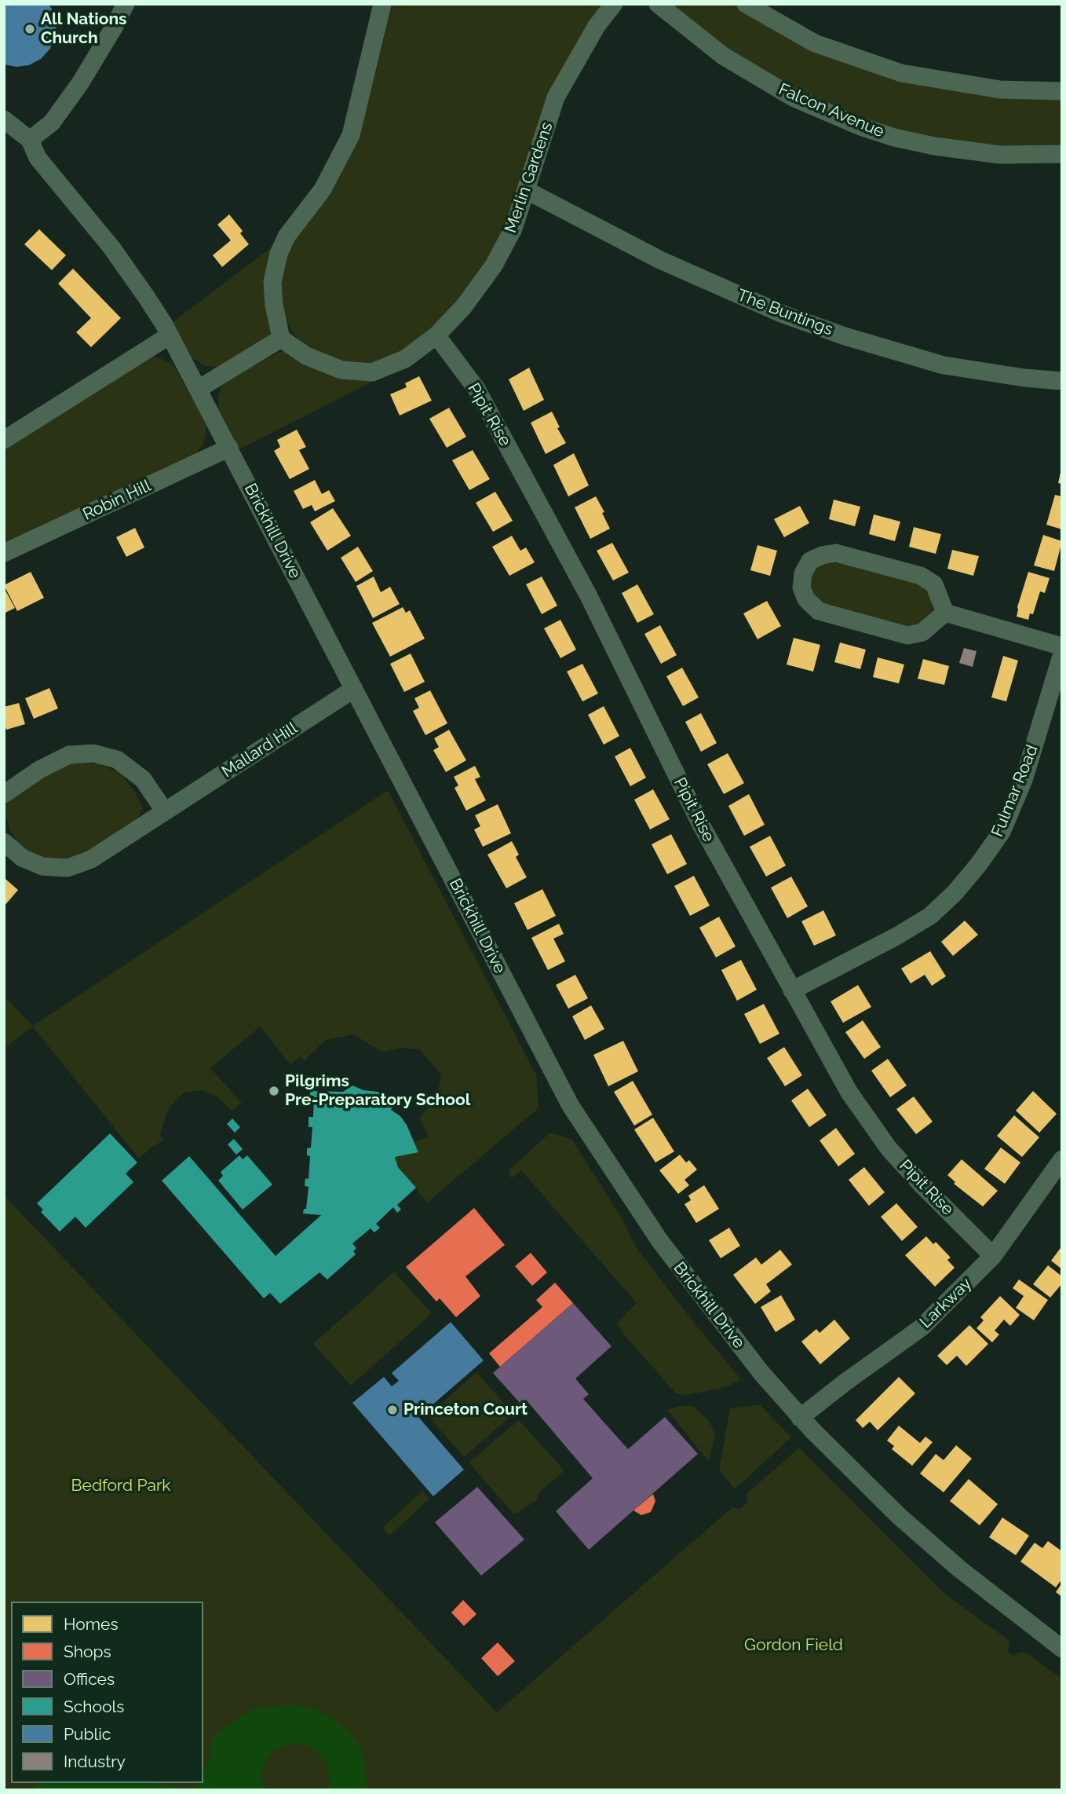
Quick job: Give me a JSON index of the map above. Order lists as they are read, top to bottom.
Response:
{
  "streets": {
    "street": [
      "Falcon Avenue",
      "Merlin Gardens",
      "The Buntings",
      "Pipit Rise",
      "Robin Hill",
      "Brickhill Drive",
      "Mallard Hill",
      "Fulmar Road",
      "Larkway"
    ]
  },
  "crossings": [
    ["Merlin Gardens", "The Buntings"],
    ["Merlin Gardens", "Pipit Rise"],
    ["Pipit Rise", "Fulmar Road"],
    ["Pipit Rise", "Larkway"],
    ["Robin Hill", "Brickhill Drive"],
    ["Brickhill Drive", "Mallard Hill"],
    ["Brickhill Drive", "Larkway"]
  ],
  "parks": ["Bedford Park", "Gordon Field"],
  "places": ["All Nations Church", "Pilgrims Pre-Preparatory School", "Princeton Court"],
  "legend": [
    "Homes",
    "Shops",
    "Offices",
    "Schools",
    "Public",
    "Industry"
  ]
}
